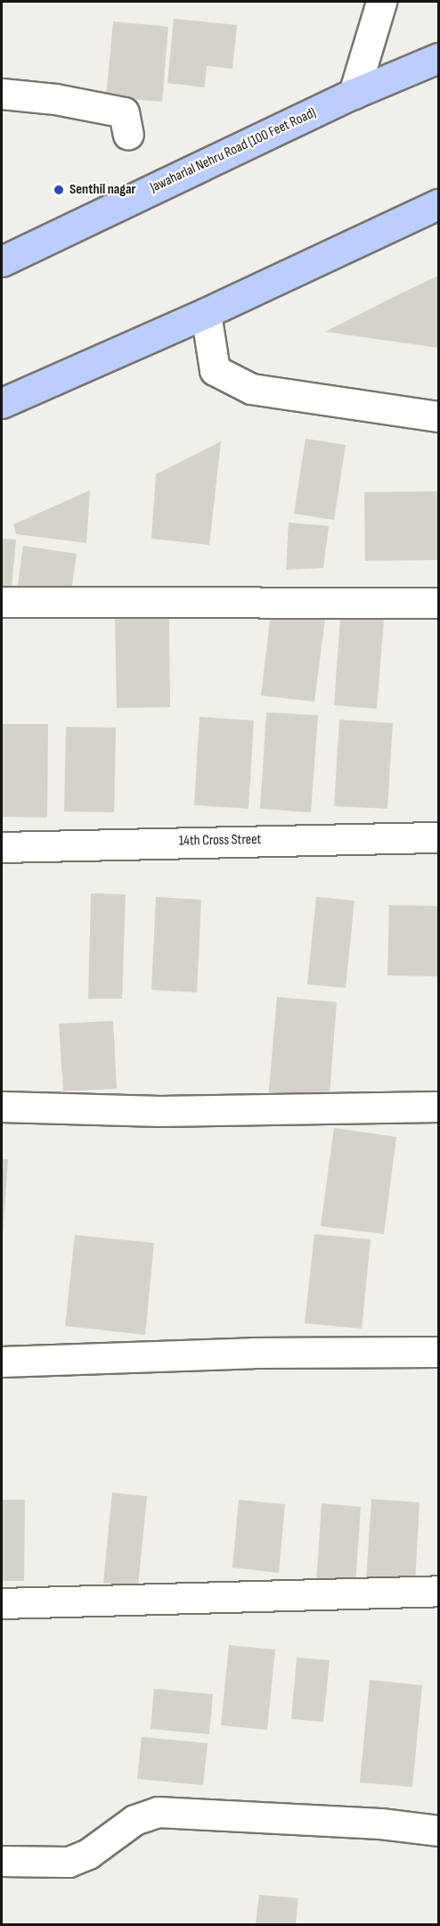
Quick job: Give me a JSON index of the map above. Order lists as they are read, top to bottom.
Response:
{
  "streets": {
    "main road": ["Jawaharlal Nehru Road (100 Feet Road)"],
    "street": ["14th Cross Street"]
  },
  "places": ["Senthil nagar"]
}
